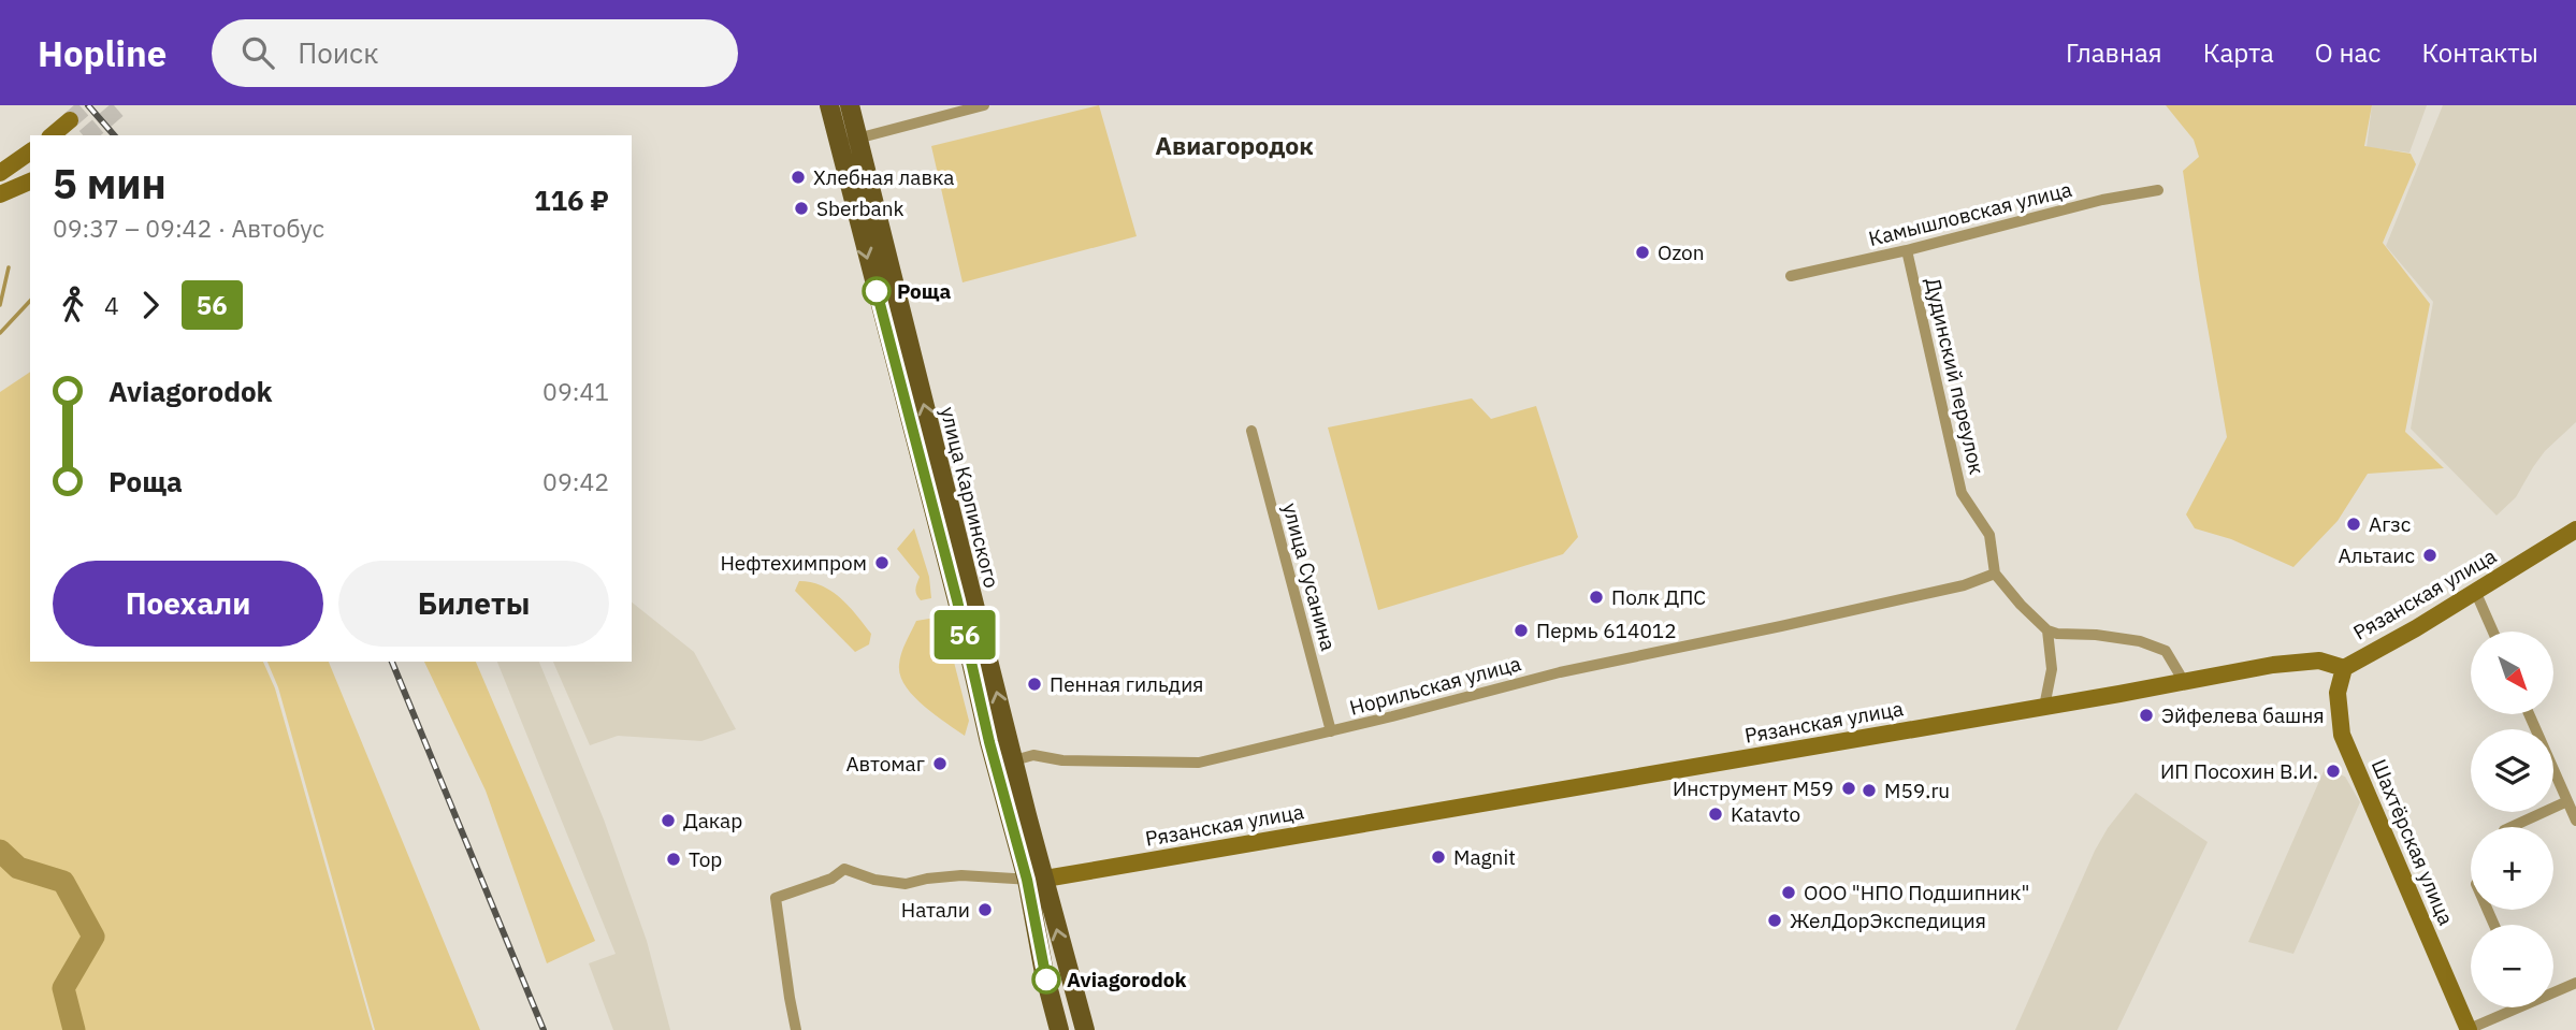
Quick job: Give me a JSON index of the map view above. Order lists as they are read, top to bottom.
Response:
{
  "streets": {
    "main road": ["улица Карпинского"],
    "street": [
      "Камышловская улица",
      "Дудинский переулок",
      "улица Сусанина",
      "Рязанская улица",
      "Норильская улица",
      "Шахтёрская улица"
    ]
  },
  "crossings": [
    ["Камышловская улица", "Дудинский переулок"],
    ["Дудинский переулок", "Норильская улица"],
    ["улица Карпинского", "Рязанская улица"],
    ["улица Карпинского", "Норильская улица"],
    ["улица Сусанина", "Норильская улица"],
    ["Рязанская улица", "Шахтёрская улица"]
  ],
  "districts": ["Авиагородок"],
  "places": [
    "Хлебная лавка",
    "Sberbank",
    "Ozon",
    "Роща",
    "Агзс",
    "Альтаис",
    "Нефтехимпром",
    "Полк ДПС",
    "Пермь 614012",
    "Пенная гильдия",
    "Эйфелева башня",
    "Автомаг",
    "ИП Посохин В.И.",
    "Инструмент М59",
    "M59.ru",
    "Katavto",
    "Дакар",
    "Magnit",
    "Тор",
    "ООО \"НПО Подшипник\"",
    "Натали",
    "ЖелДорЭкспедиция",
    "Aviagorodok"
  ],
  "lines": ["bus line 56"],
  "north": "bottom right",
  "page": {
    "header": "Hopline",
    "search": "Поиск",
    "nav": [
      "Главная",
      "Карта",
      "О нас",
      "Контакты"
    ],
    "on_map": "56",
    "heading": ["5 мин", "09:37 – 09:42 · Автобус", "116 ₽"],
    "legs": ["4", "56"],
    "list": [
      {
        "name": "Aviagorodok",
        "value": "09:41"
      },
      {
        "name": "Роща",
        "value": "09:42"
      }
    ],
    "buttons": ["Поехали", "Билеты"],
    "map_buttons": ["+", "−"]
  }
}
